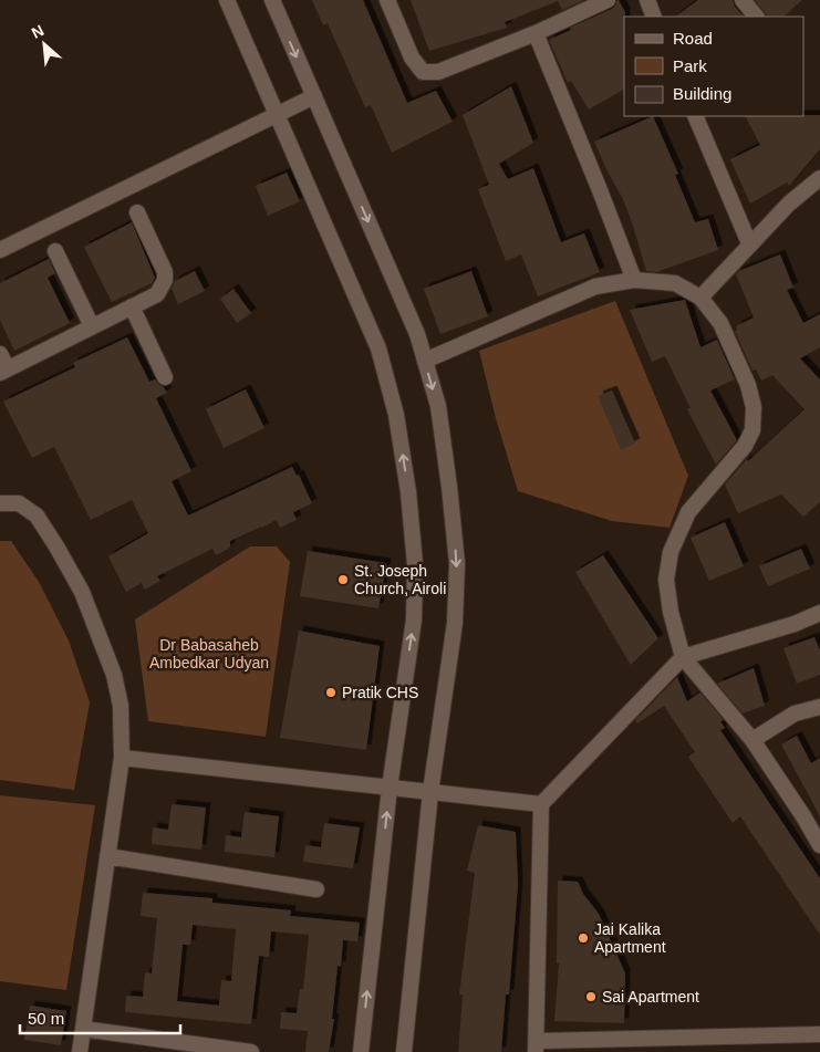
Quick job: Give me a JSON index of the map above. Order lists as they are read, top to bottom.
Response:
{
  "parks": ["Dr Babasaheb Ambedkar Udyan"],
  "places": [
    "St. Joseph Church, Airoli",
    "Pratik CHS",
    "Jai Kalika Apartment",
    "Sai Apartment"
  ],
  "legend": ["Road", "Park", "Building"],
  "scale_bar": "50 m",
  "north": "top left"
}
